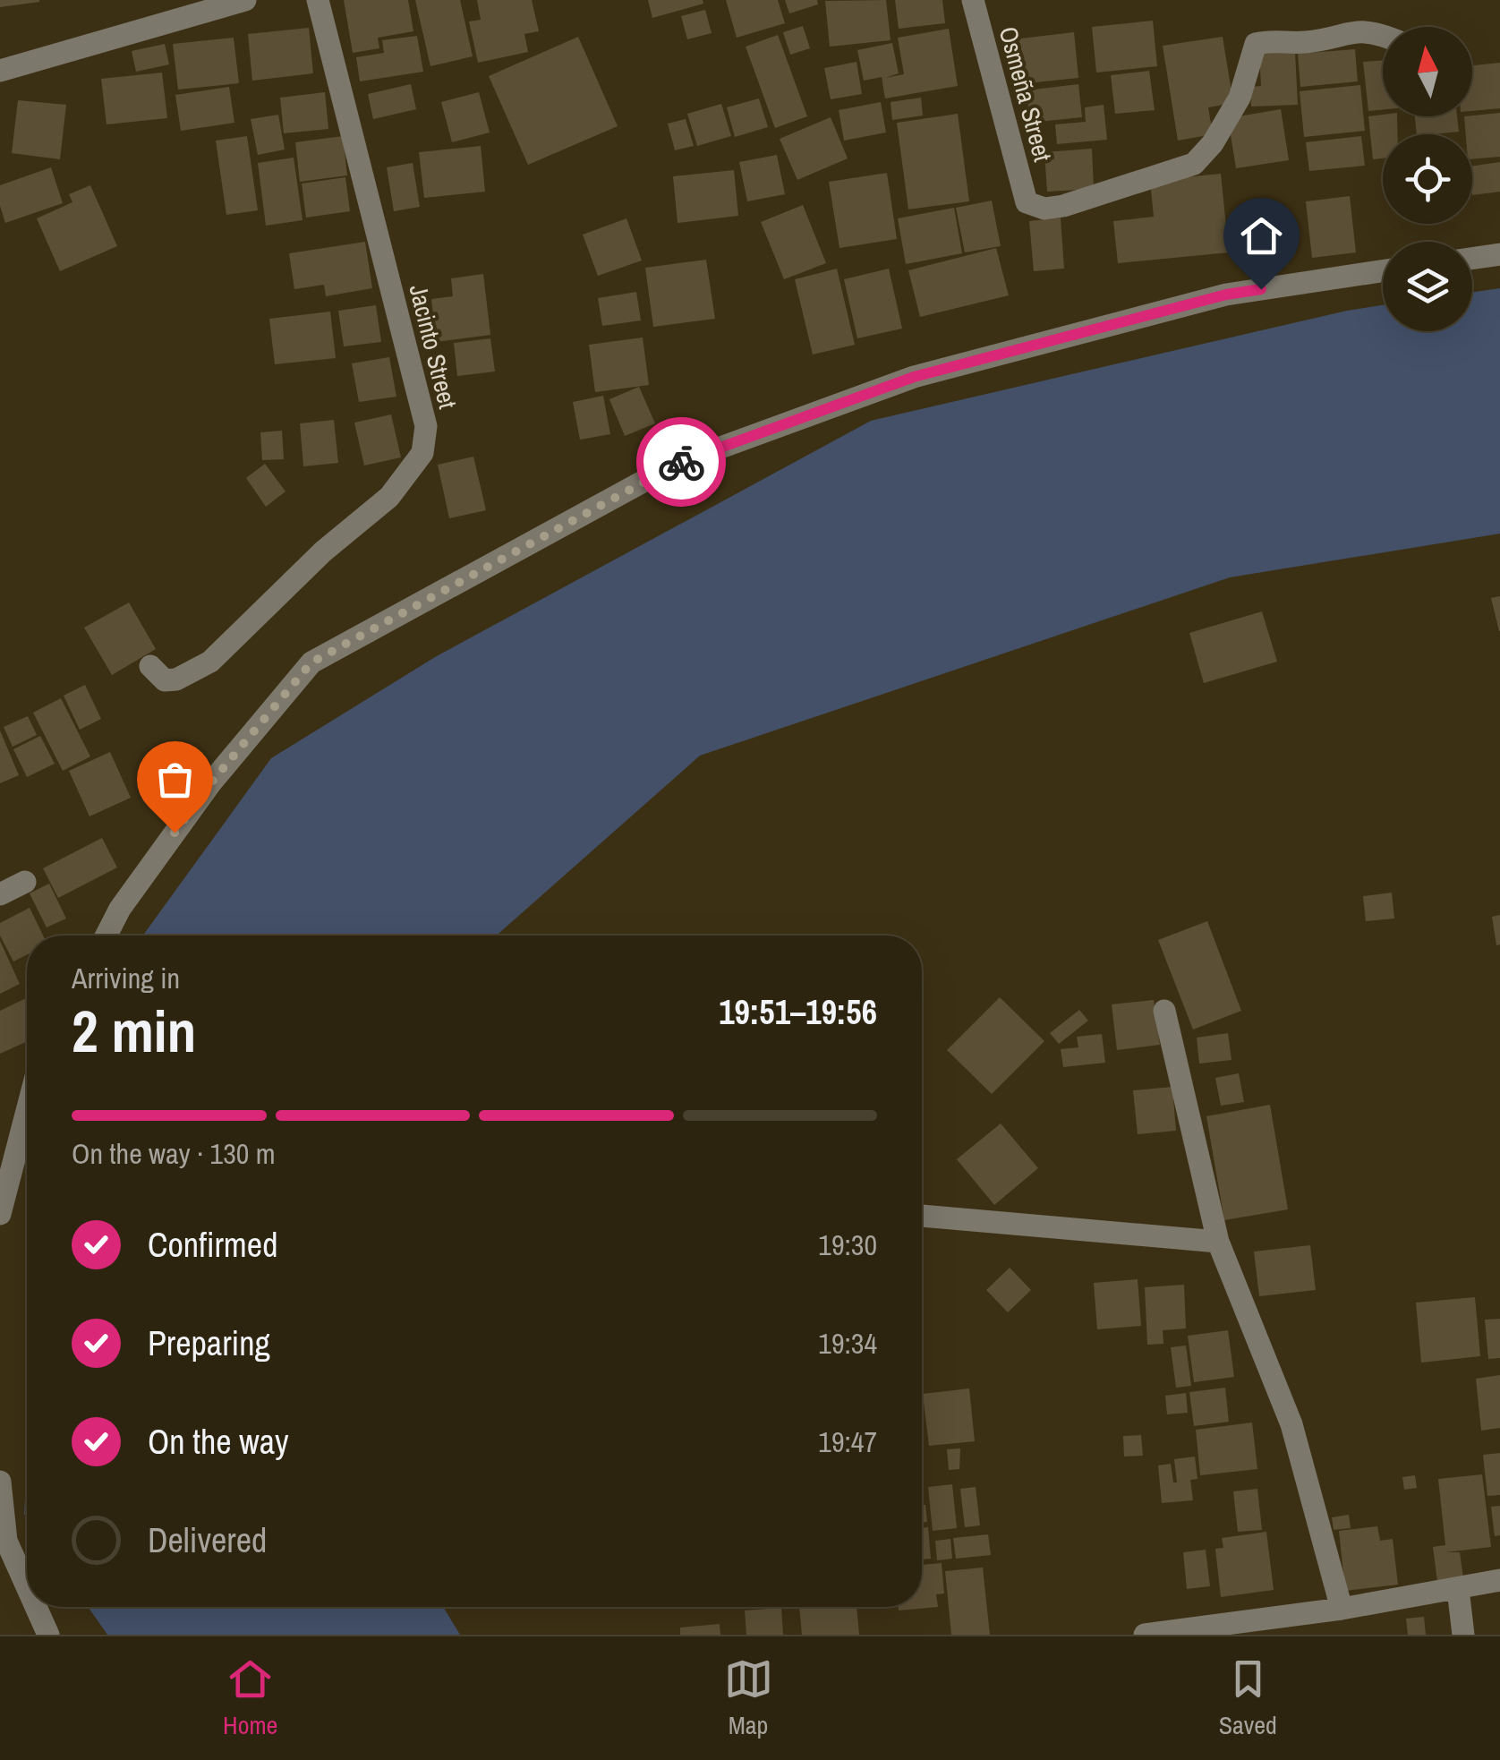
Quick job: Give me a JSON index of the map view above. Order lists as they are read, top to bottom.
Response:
{
  "streets": {
    "street": ["Osmeña Street", "Jacinto Street"]
  },
  "north": "top",
  "page": {
    "heading": ["2 min", "Arriving in", "19:51–19:56"],
    "bar": "On the way · 130 m",
    "list": [
      ["Confirmed", "19:30"],
      ["Preparing", "19:34"],
      ["On the way", "19:47"],
      "Delivered"
    ],
    "tabs": ["Home", "Map", "Saved"]
  }
}
